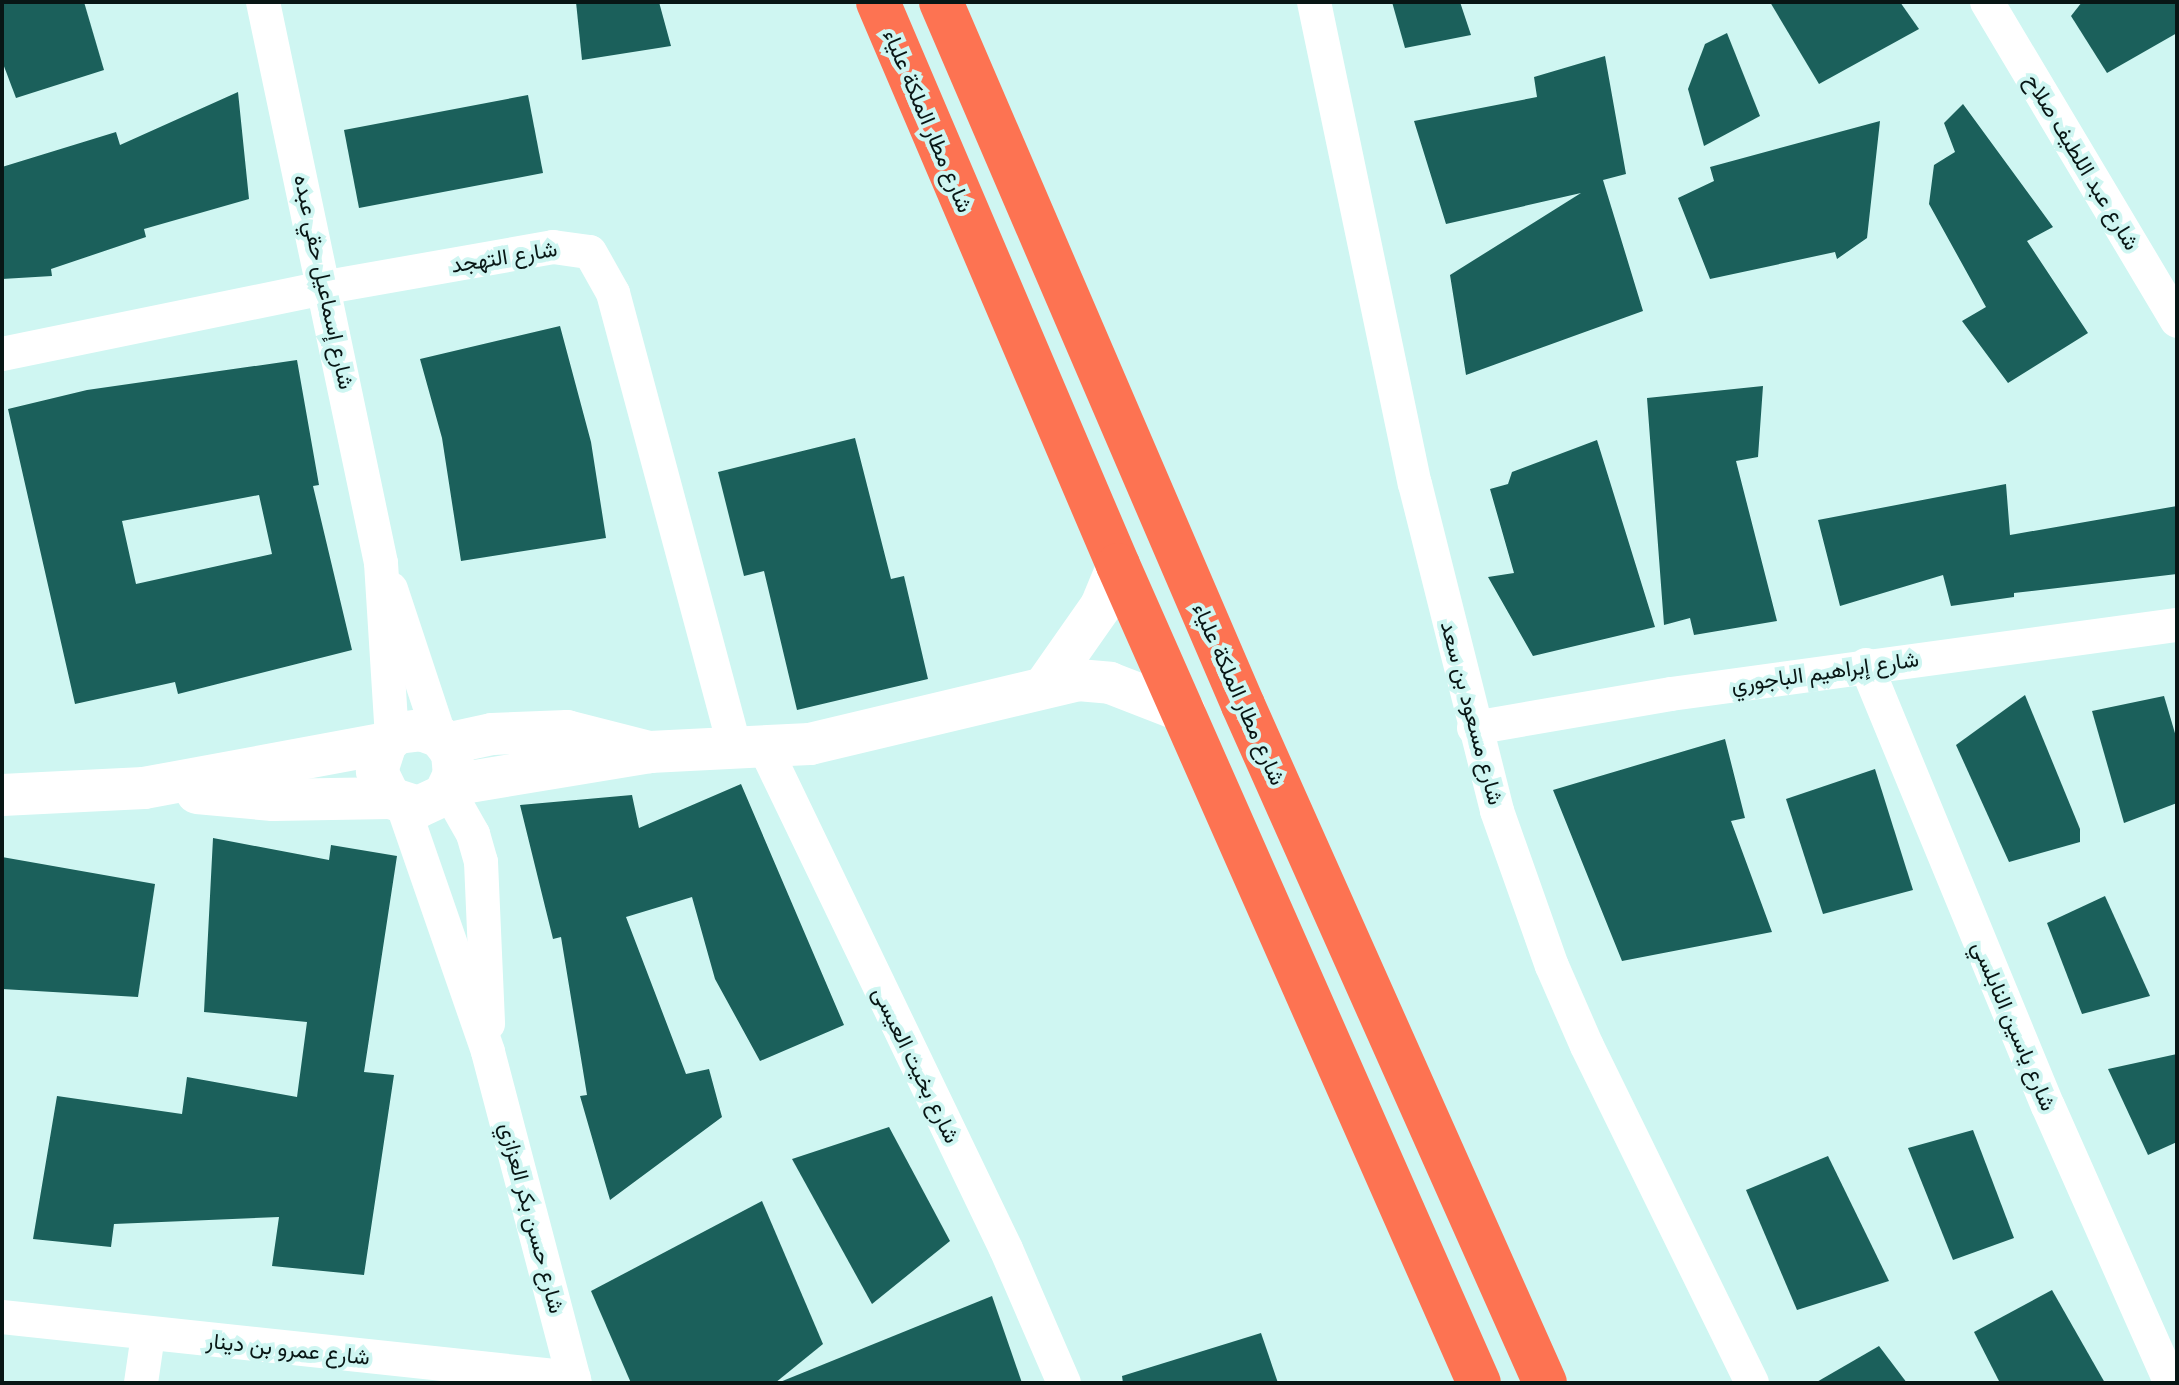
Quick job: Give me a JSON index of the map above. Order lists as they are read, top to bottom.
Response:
{
  "streets": {
    "highway": ["شارع مطار الملكة علياء"],
    "street": [
      "شارع عبد اللطيف صلاح",
      "شارع التهجد",
      "شارع إسماعيل حقي عبده",
      "شارع إبراهيم الباجوري",
      "شارع مسعود بن سعد",
      "شارع ياسين النابلسي",
      "شارع بخيت العيسى",
      "شارع حسن بكر العزازي",
      "شارع عمرو بن دينار"
    ]
  },
  "crossings": [
    ["شارع التهجد", "شارع إسماعيل حقي عبده"],
    ["شارع التهجد", "شارع بخيت العيسى"],
    ["شارع إسماعيل حقي عبده", "شارع حسن بكر العزازي"],
    ["شارع إبراهيم الباجوري", "شارع مسعود بن سعد"],
    ["شارع إبراهيم الباجوري", "شارع ياسين النابلسي"],
    ["شارع حسن بكر العزازي", "شارع عمرو بن دينار"]
  ]
}
